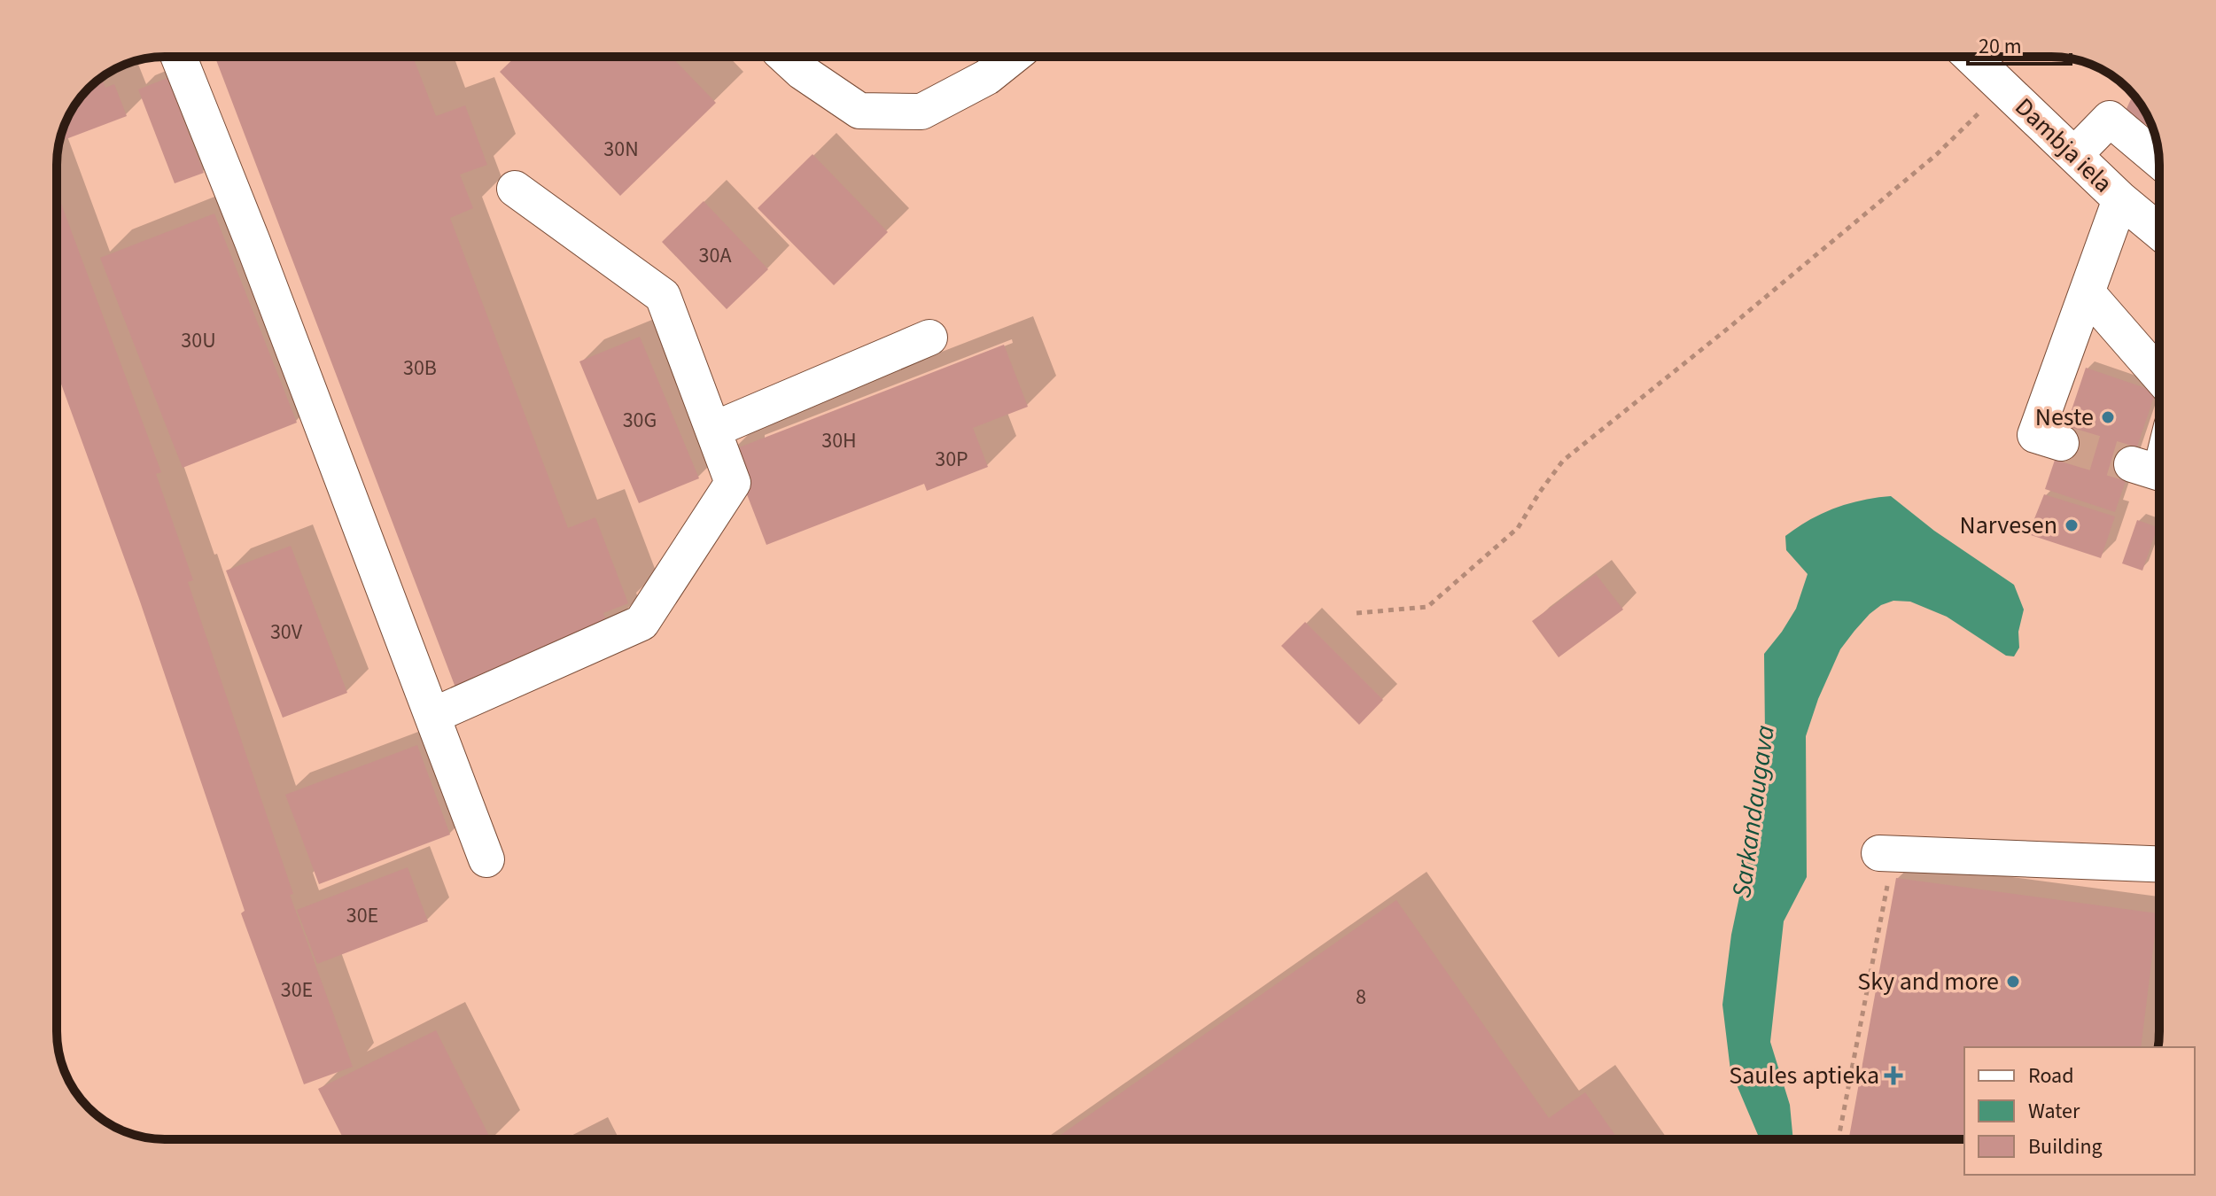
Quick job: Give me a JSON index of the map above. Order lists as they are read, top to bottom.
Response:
{
  "streets": {
    "street": ["Dambja iela"]
  },
  "water": ["Sarkandaugava"],
  "places": {
    "other": ["Neste", "Narvesen", "Sky and more"],
    "health": ["Saules aptieka"]
  },
  "house_numbers": [
    "30N",
    "30A",
    "30U",
    "30B",
    "30G",
    "30H",
    "30P",
    "30V",
    "30E",
    "30E",
    "8"
  ],
  "legend": ["Road", "Water", "Building"],
  "scale_bar": "20 m"
}
